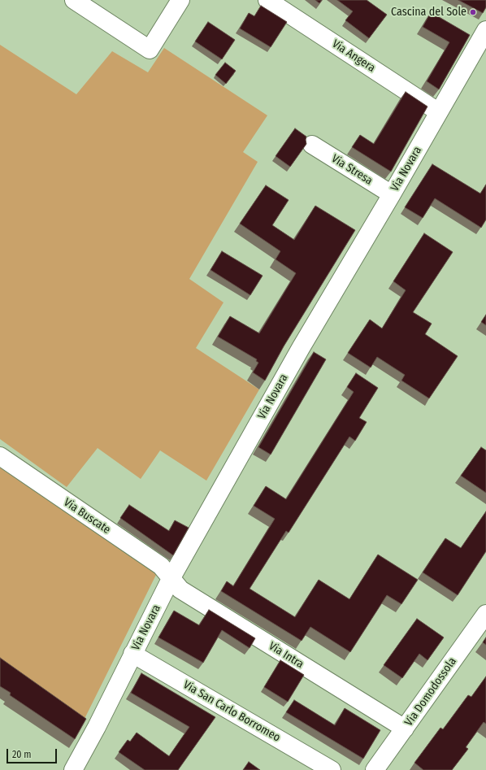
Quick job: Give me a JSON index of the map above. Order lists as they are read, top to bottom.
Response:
{
  "streets": {
    "street": [
      "Via Angera",
      "Via Novara",
      "Via Stresa",
      "Via Buscate",
      "Via Intra",
      "Via Domodossola",
      "Via San Carlo Borromeo"
    ]
  },
  "crossings": [
    ["Via Angera", "Via Novara"],
    ["Via Novara", "Via Stresa"],
    ["Via Novara", "Via Buscate"],
    ["Via Novara", "Via Intra"],
    ["Via Novara", "Via San Carlo Borromeo"],
    ["Via Buscate", "Via Intra"],
    ["Via Intra", "Via Domodossola"]
  ],
  "places": ["Cascina del Sole"],
  "scale_bar": "20 m"
}
